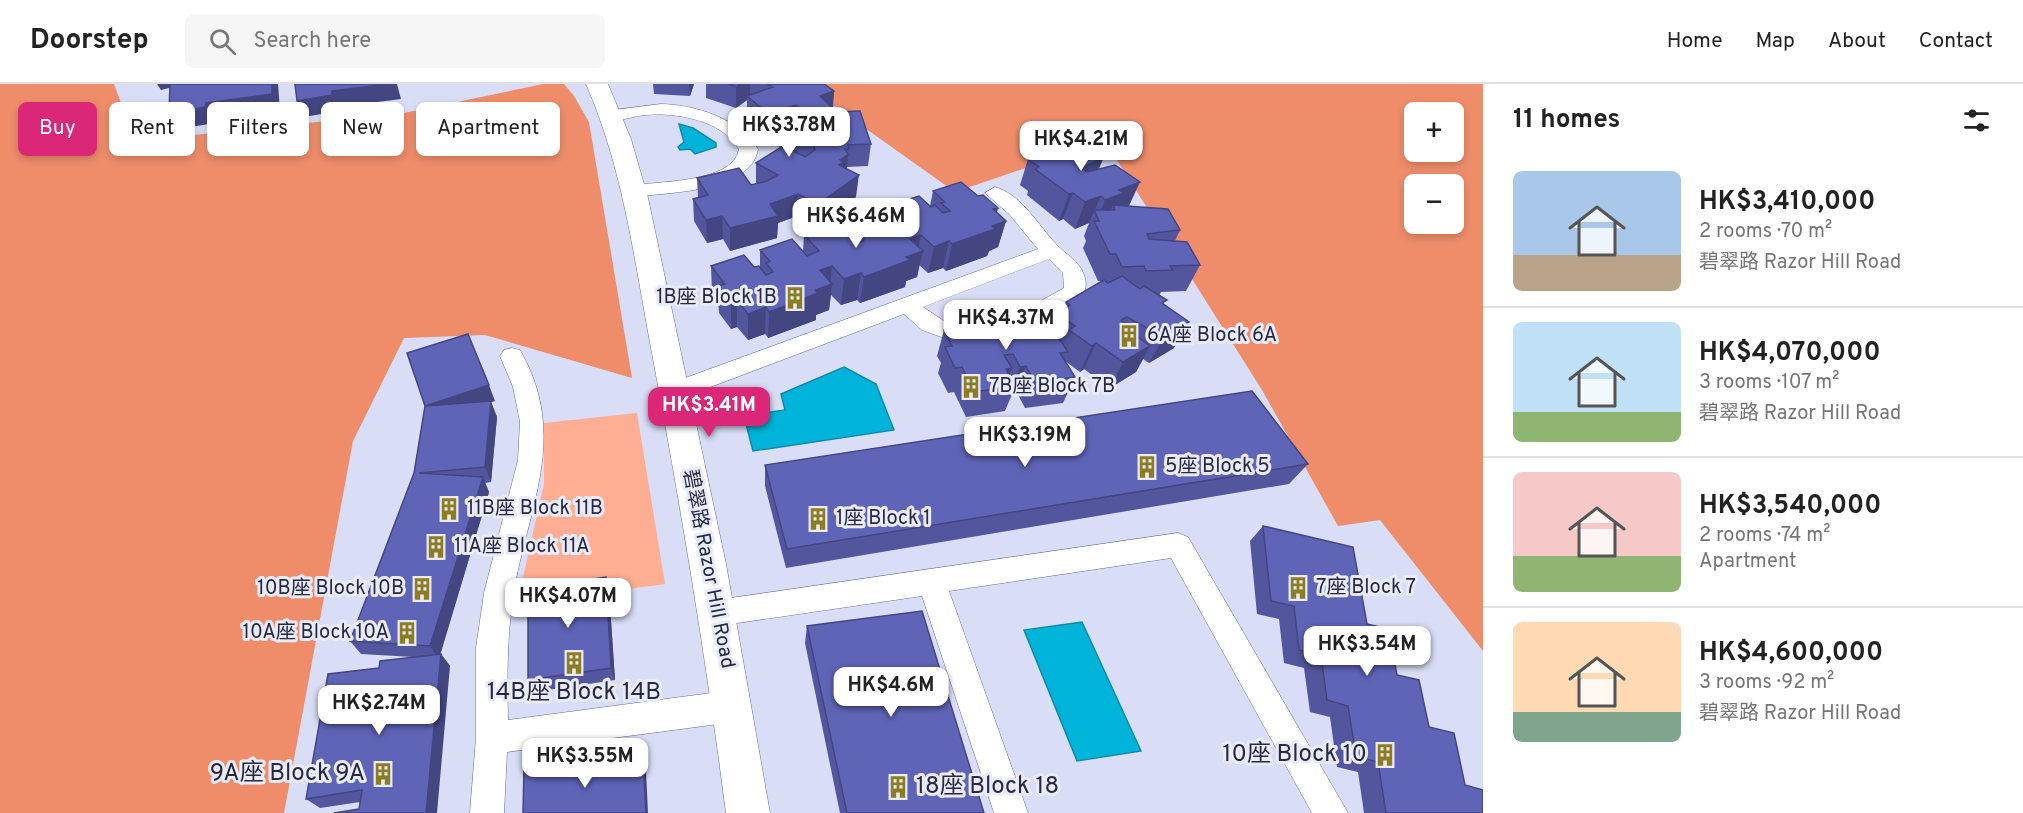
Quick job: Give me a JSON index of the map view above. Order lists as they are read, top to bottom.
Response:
{
  "streets": {
    "street": ["碧翠路 Razor Hill Road"]
  },
  "places": {
    "building": [
      "1B座 Block 1B",
      "6A座 Block 6A",
      "7B座 Block 7B",
      "5座 Block 5",
      "11B座 Block 11B",
      "1座 Block 1",
      "11A座 Block 11A",
      "7座 Block 7",
      "10B座 Block 10B",
      "10A座 Block 10A",
      "14B座 Block 14B",
      "10座 Block 10",
      "9A座 Block 9A",
      "18座 Block 18"
    ]
  },
  "page": {
    "header": "Doorstep",
    "search": "Search here",
    "nav": [
      "Home",
      "Map",
      "About",
      "Contact"
    ],
    "heading": "11 homes",
    "map_buttons": ["+", "−"],
    "chip": [
      "Buy",
      "Rent",
      "Filters",
      "New",
      "Apartment"
    ],
    "price": [
      "HK$3.78M",
      "HK$4.21M",
      "HK$6.46M",
      "HK$4.37M",
      "HK$3.41M",
      "HK$3.19M",
      "HK$4.07M",
      "HK$3.54M",
      "HK$4.6M",
      "HK$2.74M",
      "HK$3.55M"
    ],
    "list": [
      {
        "name": "HK$3,410,000",
        "note": "2 rooms · 70 m² · 碧翠路 Razor Hill Road"
      },
      {
        "name": "HK$4,070,000",
        "note": "3 rooms · 107 m² · 碧翠路 Razor Hill Road"
      },
      {
        "name": "HK$3,540,000",
        "note": "2 rooms · 74 m² · Apartment"
      },
      {
        "name": "HK$4,600,000",
        "note": "3 rooms · 92 m² · 碧翠路 Razor Hill Road"
      }
    ]
  }
}
